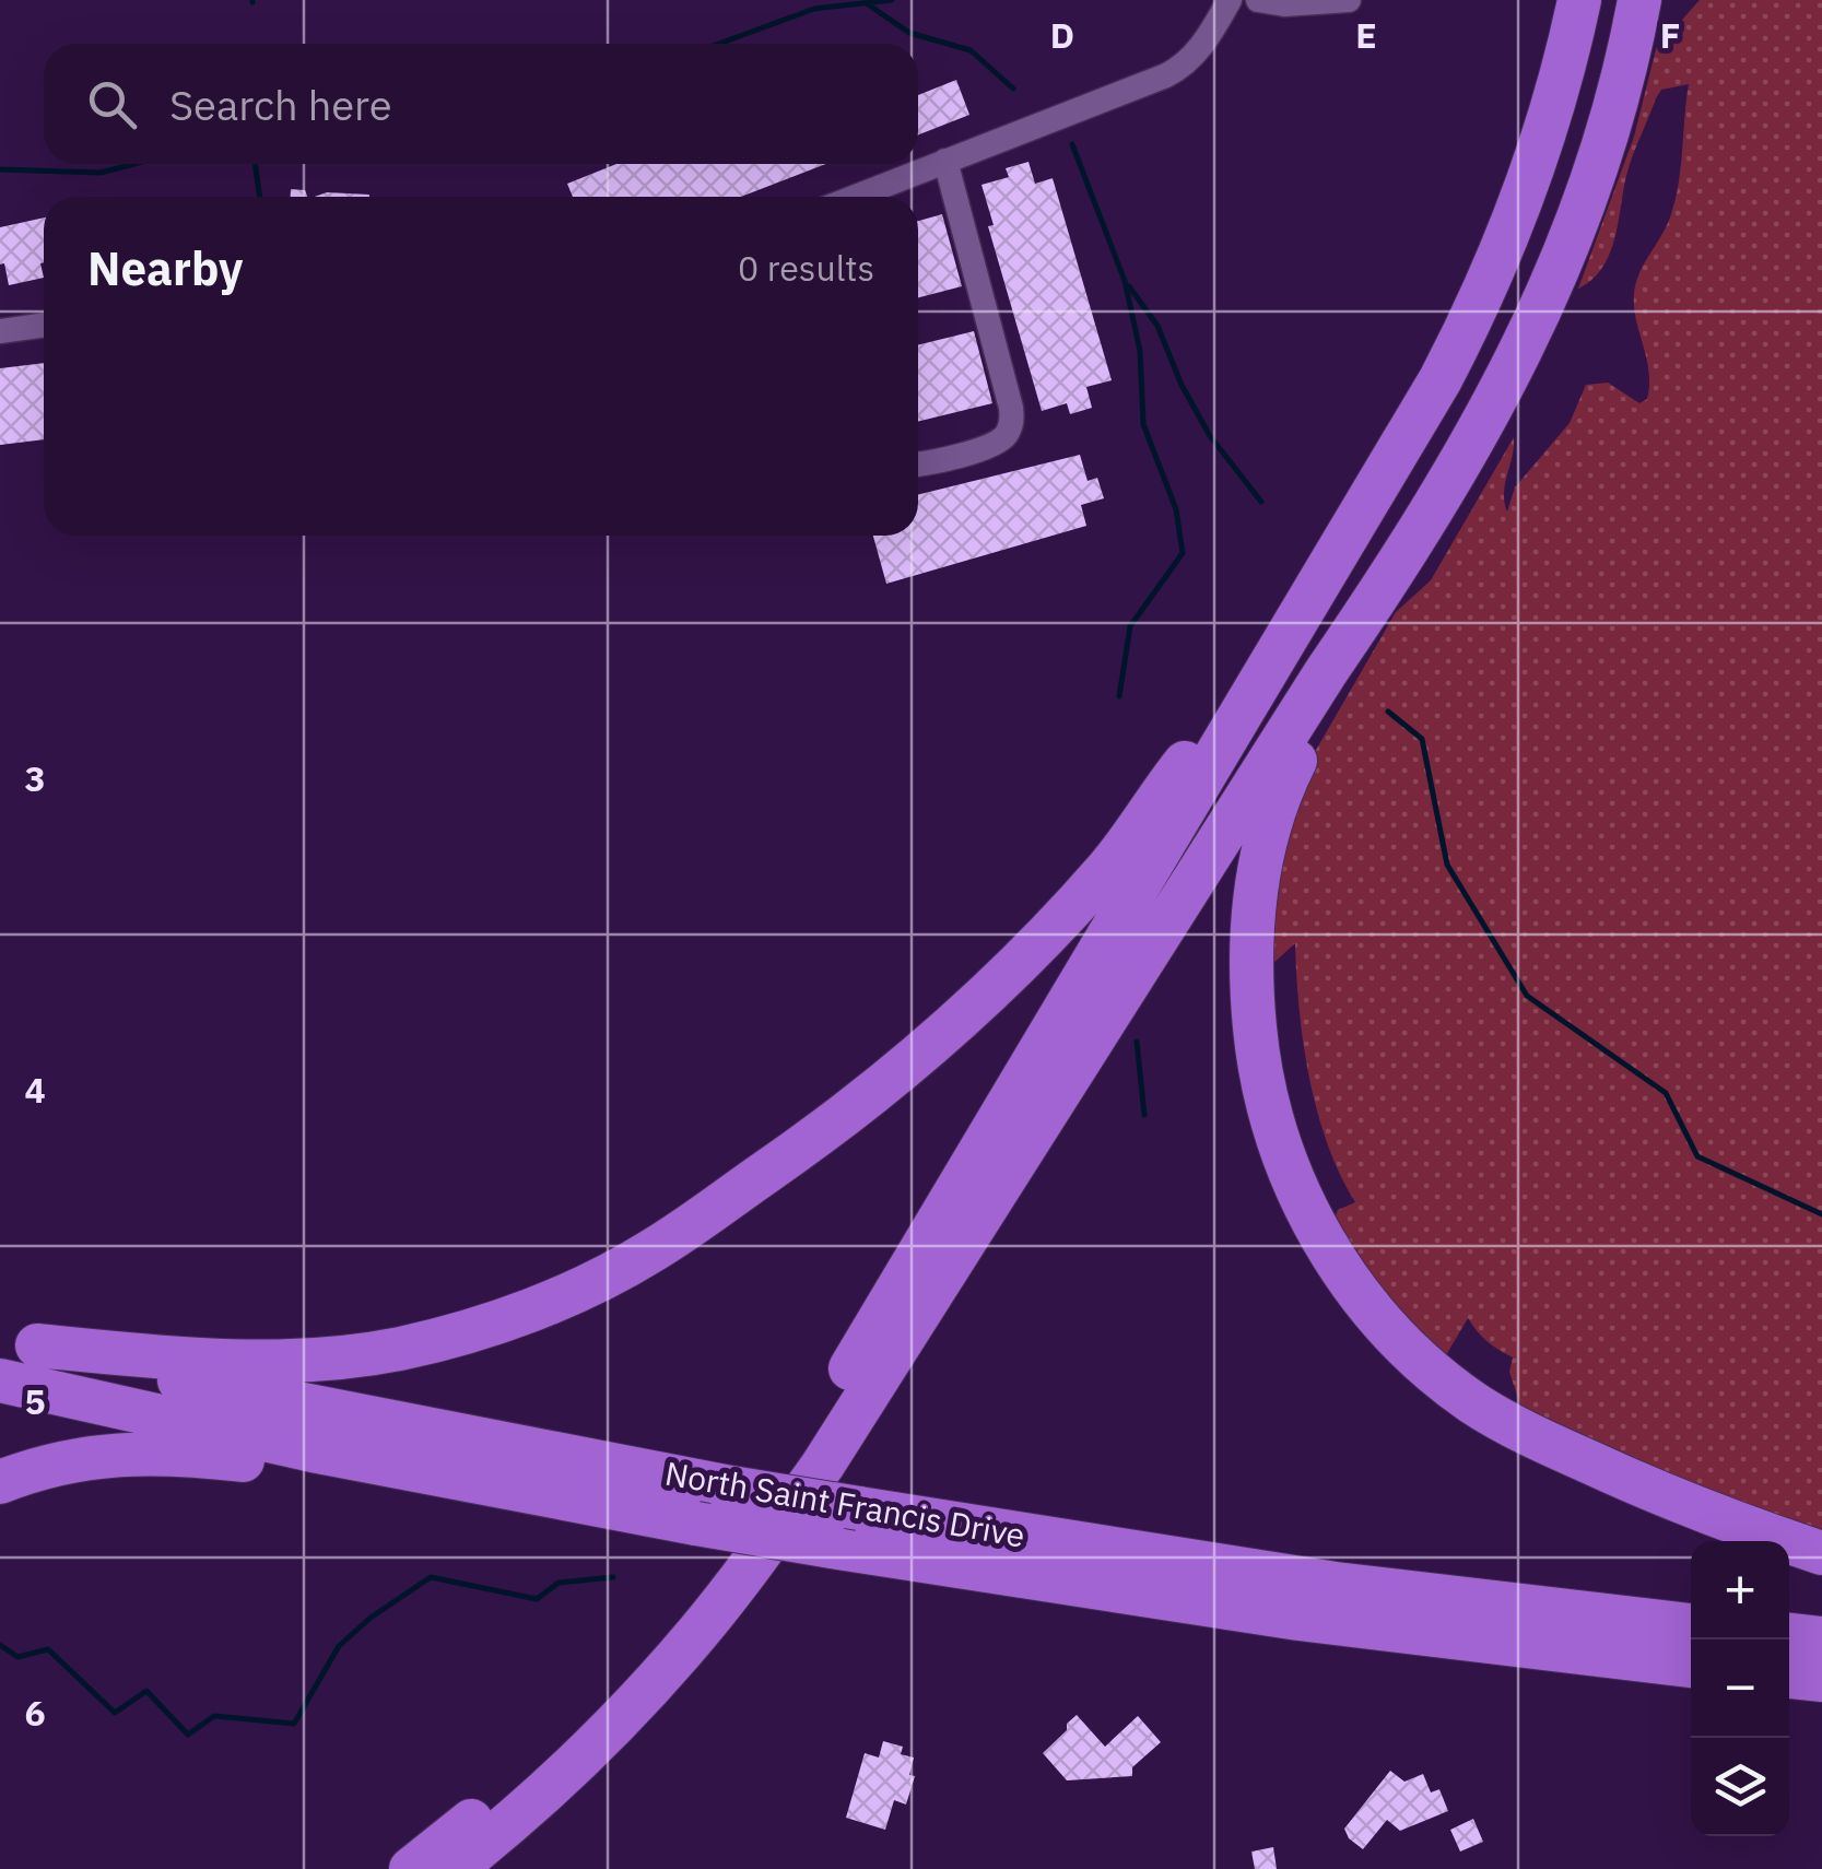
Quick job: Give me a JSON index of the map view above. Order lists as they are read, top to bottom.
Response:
{
  "streets": {
    "highway": ["North Saint Francis Drive"]
  },
  "page": {
    "search": "Search here",
    "heading": ["Nearby", "0 results"],
    "map_buttons": ["+", "−"]
  },
  "grid": {
    "columns": ["D", "E", "F"],
    "rows": [
      "3",
      "4",
      "5",
      "6"
    ]
  }
}
